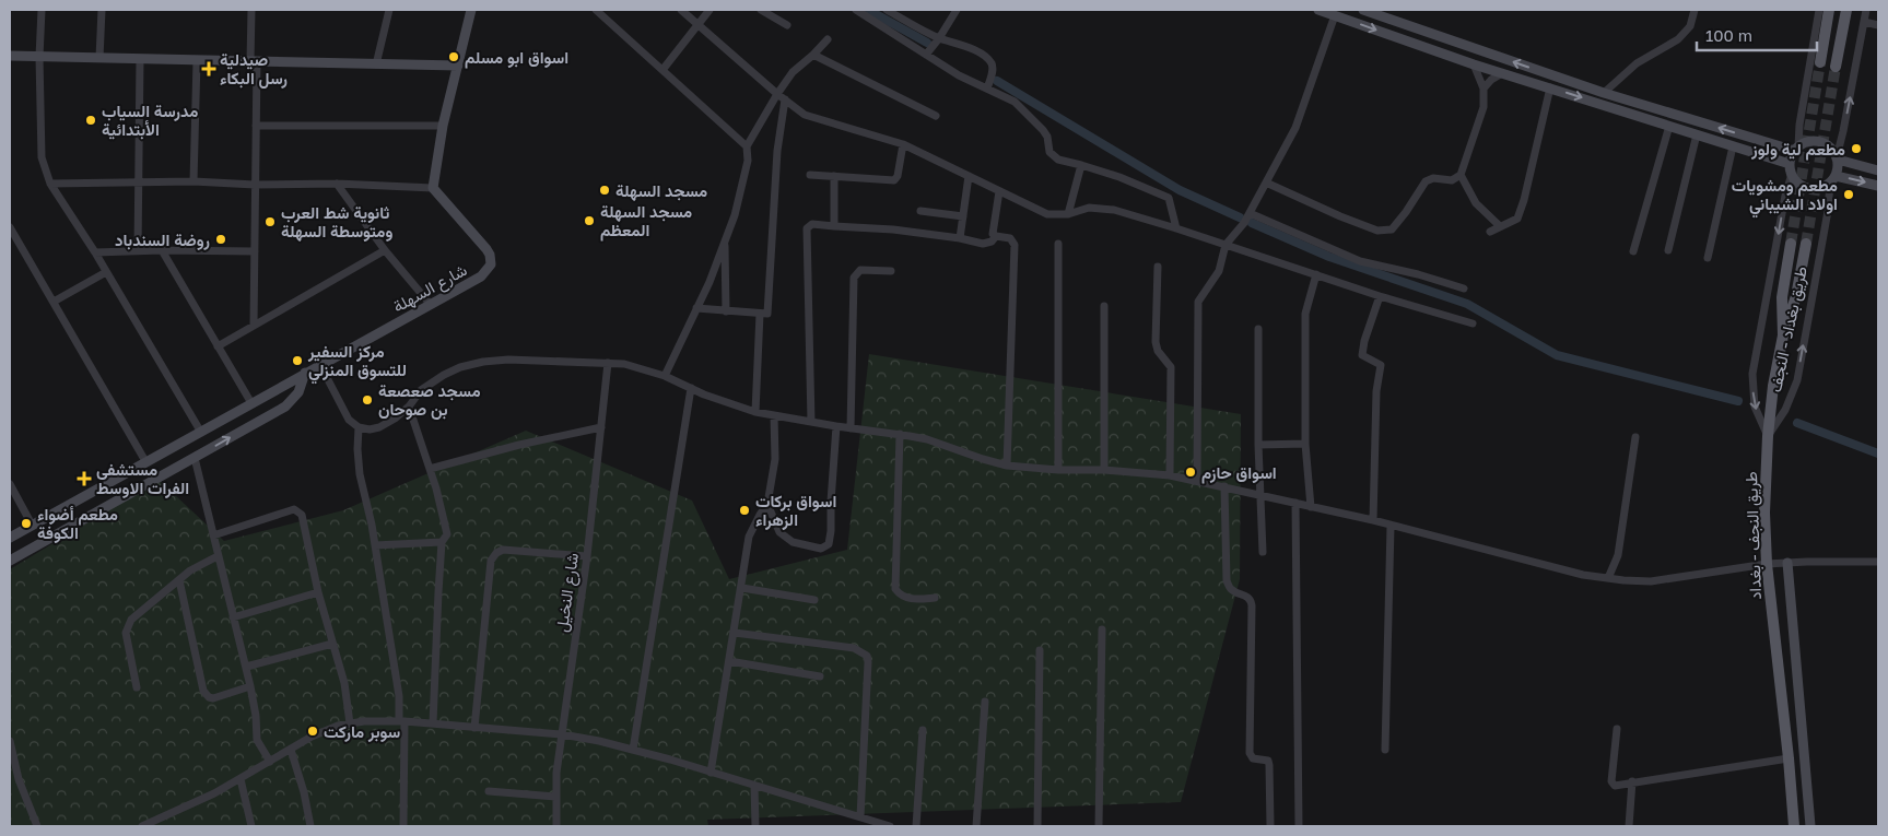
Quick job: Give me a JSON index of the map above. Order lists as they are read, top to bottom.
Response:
{
  "streets": {
    "main road": ["شارع السهلة", "طريق بغداد - النجف", "طريق النجف - بغداد"],
    "street": ["شارع النخيل"]
  },
  "crossings": [
    ["طريق بغداد - النجف", "طريق النجف - بغداد"]
  ],
  "places": {
    "other": [
      "اسواق ابو مسلم",
      "مدرسة السياب الأبتدائية",
      "مطعم لية ولوز",
      "مسجد السهلة",
      "مطعم ومشويات اولاد الشيباني",
      "مسجد السهلة المعظم",
      "ثانوية شط العرب ومتوسطة السهلة",
      "روضة السندباد",
      "مركز السفير للتسوق المنزلي",
      "مسجد صعصعة بن صوحان",
      "اسواق حازم",
      "اسواق بركات الزهراء",
      "مطعم أضواء الكوفة",
      "سوبر ماركت"
    ],
    "health": ["صيدلية رسل البكاء", "مستشفى الفرات الاوسط"]
  },
  "scale_bar": "100 m"
}
